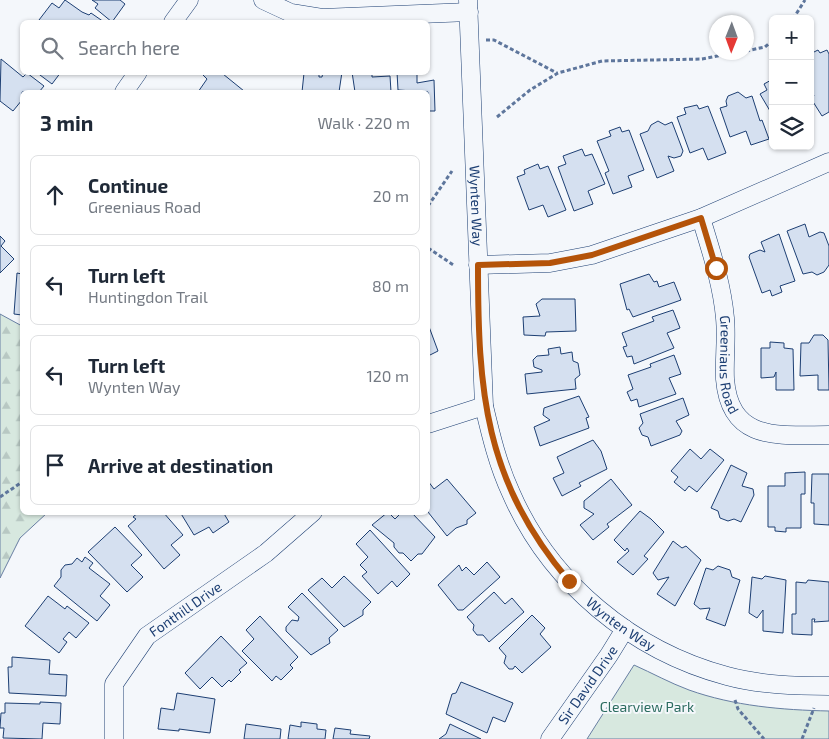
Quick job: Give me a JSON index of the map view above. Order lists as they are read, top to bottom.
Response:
{
  "streets": {
    "street": [
      "Wynten Way",
      "Greeniaus Road",
      "Fonthill Drive",
      "Sir David Drive"
    ]
  },
  "crossings": [
    ["Wynten Way", "Sir David Drive"]
  ],
  "parks": ["Clearview Park"],
  "north": "bottom",
  "page": {
    "map_buttons": ["+", "−"],
    "search": "Search here",
    "heading": ["3 min", "Walk · 220 m"],
    "list": [
      ["Continue", "Greeniaus Road", "20 m"],
      ["Turn left", "Huntingdon Trail", "80 m"],
      ["Turn left", "Wynten Way", "120 m"],
      "Arrive at destination"
    ]
  }
}
